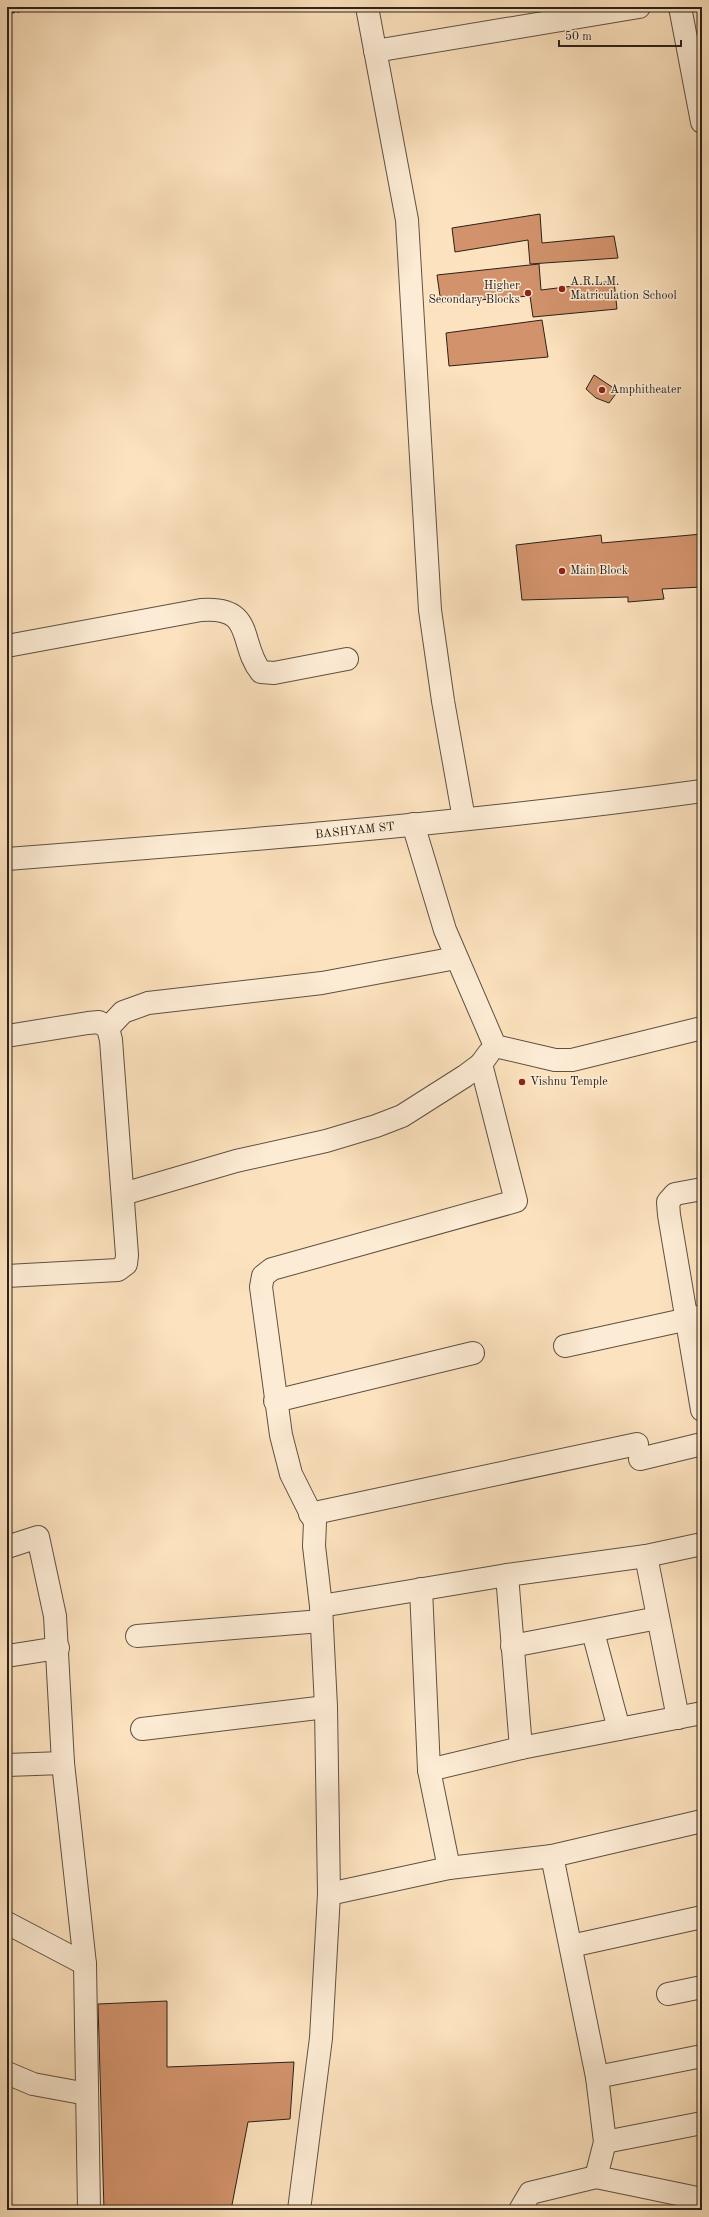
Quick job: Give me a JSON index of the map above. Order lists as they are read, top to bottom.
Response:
{
  "streets": {
    "street": ["BASHYAM ST"]
  },
  "places": [
    "A.R.L.M. Matriculation School",
    "Higher Secondary Blocks",
    "Amphitheater",
    "Main Block",
    "Vishnu Temple"
  ],
  "scale_bar": "50 m"
}
